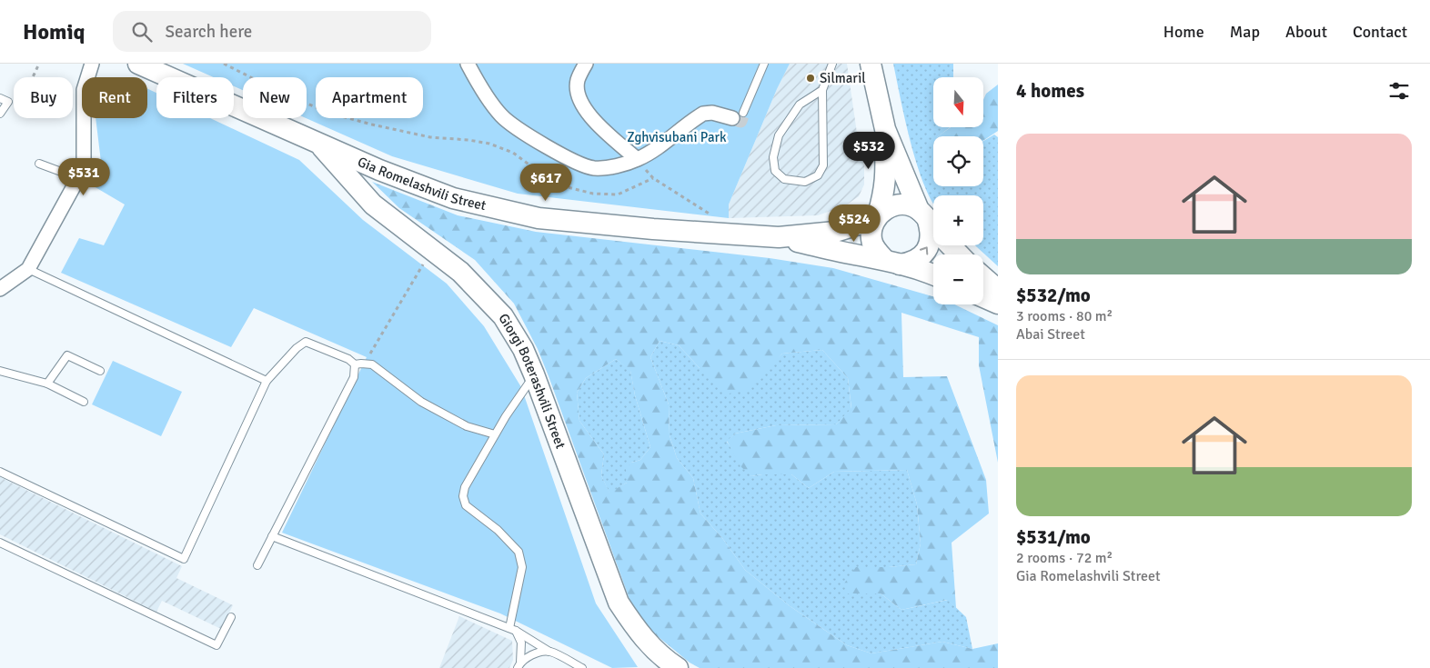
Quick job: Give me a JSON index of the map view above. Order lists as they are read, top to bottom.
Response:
{
  "streets": {
    "street": ["Gia Romelashvili Street", "Giorgi Boterashvili Street"]
  },
  "crossings": [
    ["Gia Romelashvili Street", "Giorgi Boterashvili Street"]
  ],
  "parks": ["Zghvisubani Park"],
  "places": ["Silmaril"],
  "north": "bottom",
  "page": {
    "header": "Homiq",
    "search": "Search here",
    "nav": [
      "Home",
      "Map",
      "About",
      "Contact"
    ],
    "heading": "4 homes",
    "map_buttons": ["+", "−"],
    "chip": [
      "Buy",
      "Rent",
      "Filters",
      "New",
      "Apartment"
    ],
    "list": [
      {
        "name": "$532/mo",
        "note": "3 rooms · 80 m² · Abai Street"
      },
      {
        "name": "$531/mo",
        "note": "2 rooms · 72 m² · Gia Romelashvili Street"
      }
    ],
    "price": [
      "$532",
      "$531",
      "$617",
      "$524"
    ]
  }
}
